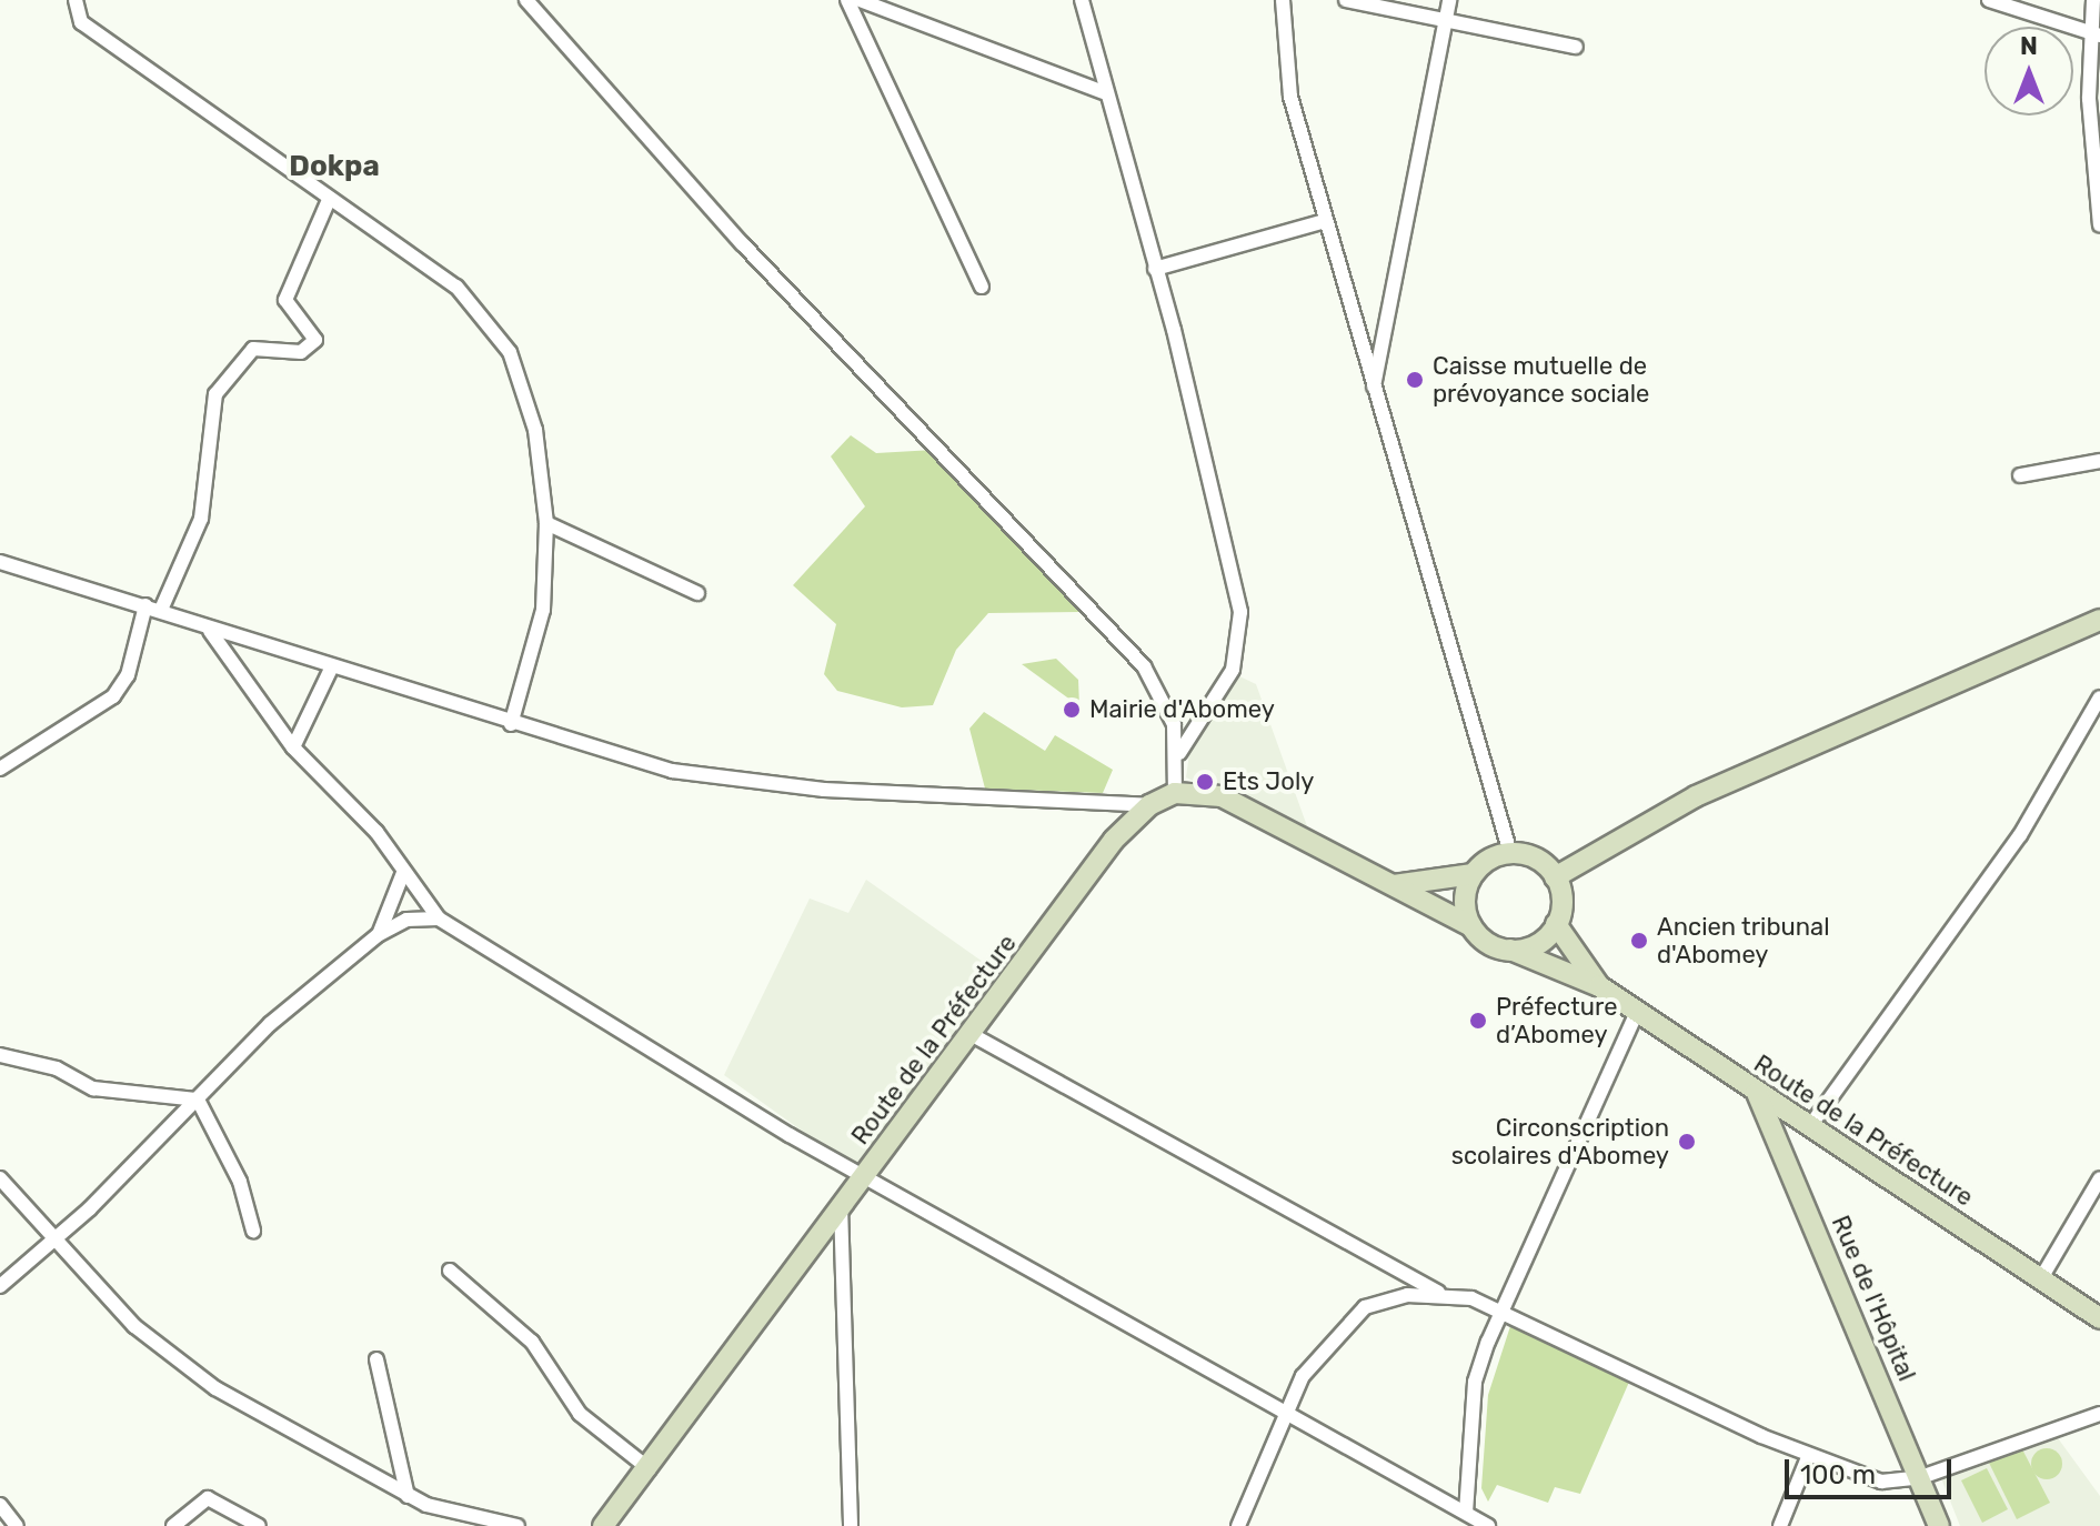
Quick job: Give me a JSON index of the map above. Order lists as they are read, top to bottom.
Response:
{
  "streets": {
    "street": ["Route de la Préfecture", "Rue de l'Hôpital"]
  },
  "crossings": [
    ["Route de la Préfecture", "Rue de l'Hôpital"]
  ],
  "districts": ["Dokpa"],
  "places": [
    "Caisse mutuelle de prévoyance sociale",
    "Mairie d'Abomey",
    "Ets Joly",
    "Ancien tribunal d'Abomey",
    "Préfecture d’Abomey",
    "Circonscription scolaires d'Abomey"
  ],
  "scale_bar": "100 m",
  "north": "top"
}
